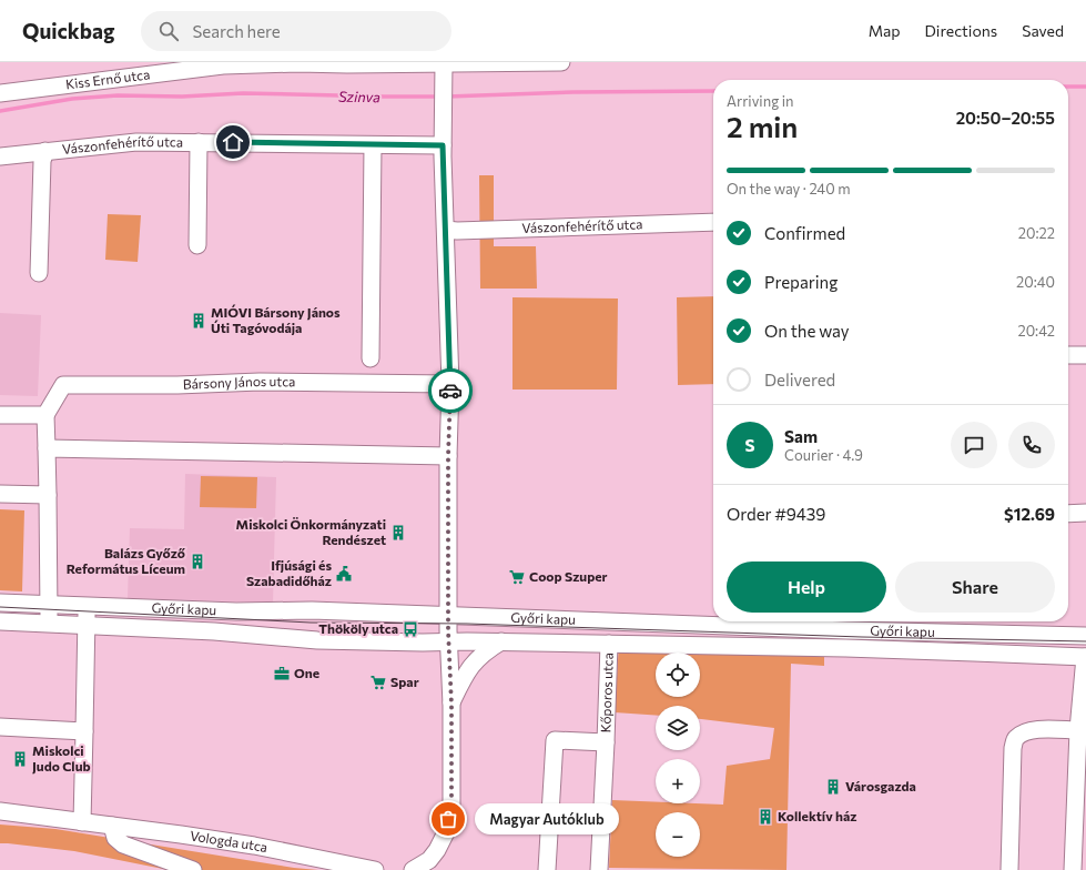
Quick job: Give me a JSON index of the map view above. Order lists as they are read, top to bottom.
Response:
{
  "streets": {
    "street": [
      "Kiss Ernő utca",
      "Vászonfehérítő utca",
      "Bársony János utca",
      "Győri kapu",
      "Kőporos utca",
      "Vologda utca"
    ]
  },
  "crossings": [
    ["Bársony János utca", "Győri kapu"],
    ["Győri kapu", "Kőporos utca"]
  ],
  "water": ["Szinva"],
  "places": {
    "building": [
      "MIÓVI Bársony János Úti Tagóvodája",
      "Miskolci Önkormányzati Rendészet",
      "Balázs Győző Református Líceum",
      "Miskolci Judo Club",
      "Városgazda",
      "Kollektív ház"
    ],
    "public building": ["Ifjúsági és Szabadidőház"],
    "supermarket": ["Coop Szuper", "Spar"],
    "bus stop": ["Thököly utca"],
    "office": ["One"],
    "other": ["Magyar Autóklub"]
  },
  "page": {
    "header": "Quickbag",
    "search": "Search here",
    "nav": ["Map", "Directions", "Saved"],
    "heading": ["2 min", "Arriving in", "20:50–20:55"],
    "panel": [
      "Sam",
      "Courier · 4.9",
      "Order #9439",
      "$12.69"
    ],
    "bar": "On the way · 240 m",
    "list": [
      ["Confirmed", "20:22"],
      ["Preparing", "20:40"],
      ["On the way", "20:42"],
      "Delivered"
    ],
    "round": "S",
    "buttons": ["Help", "Share"],
    "map_buttons": ["+", "−"],
    "bubble": "Magyar Autóklub"
  }
}
